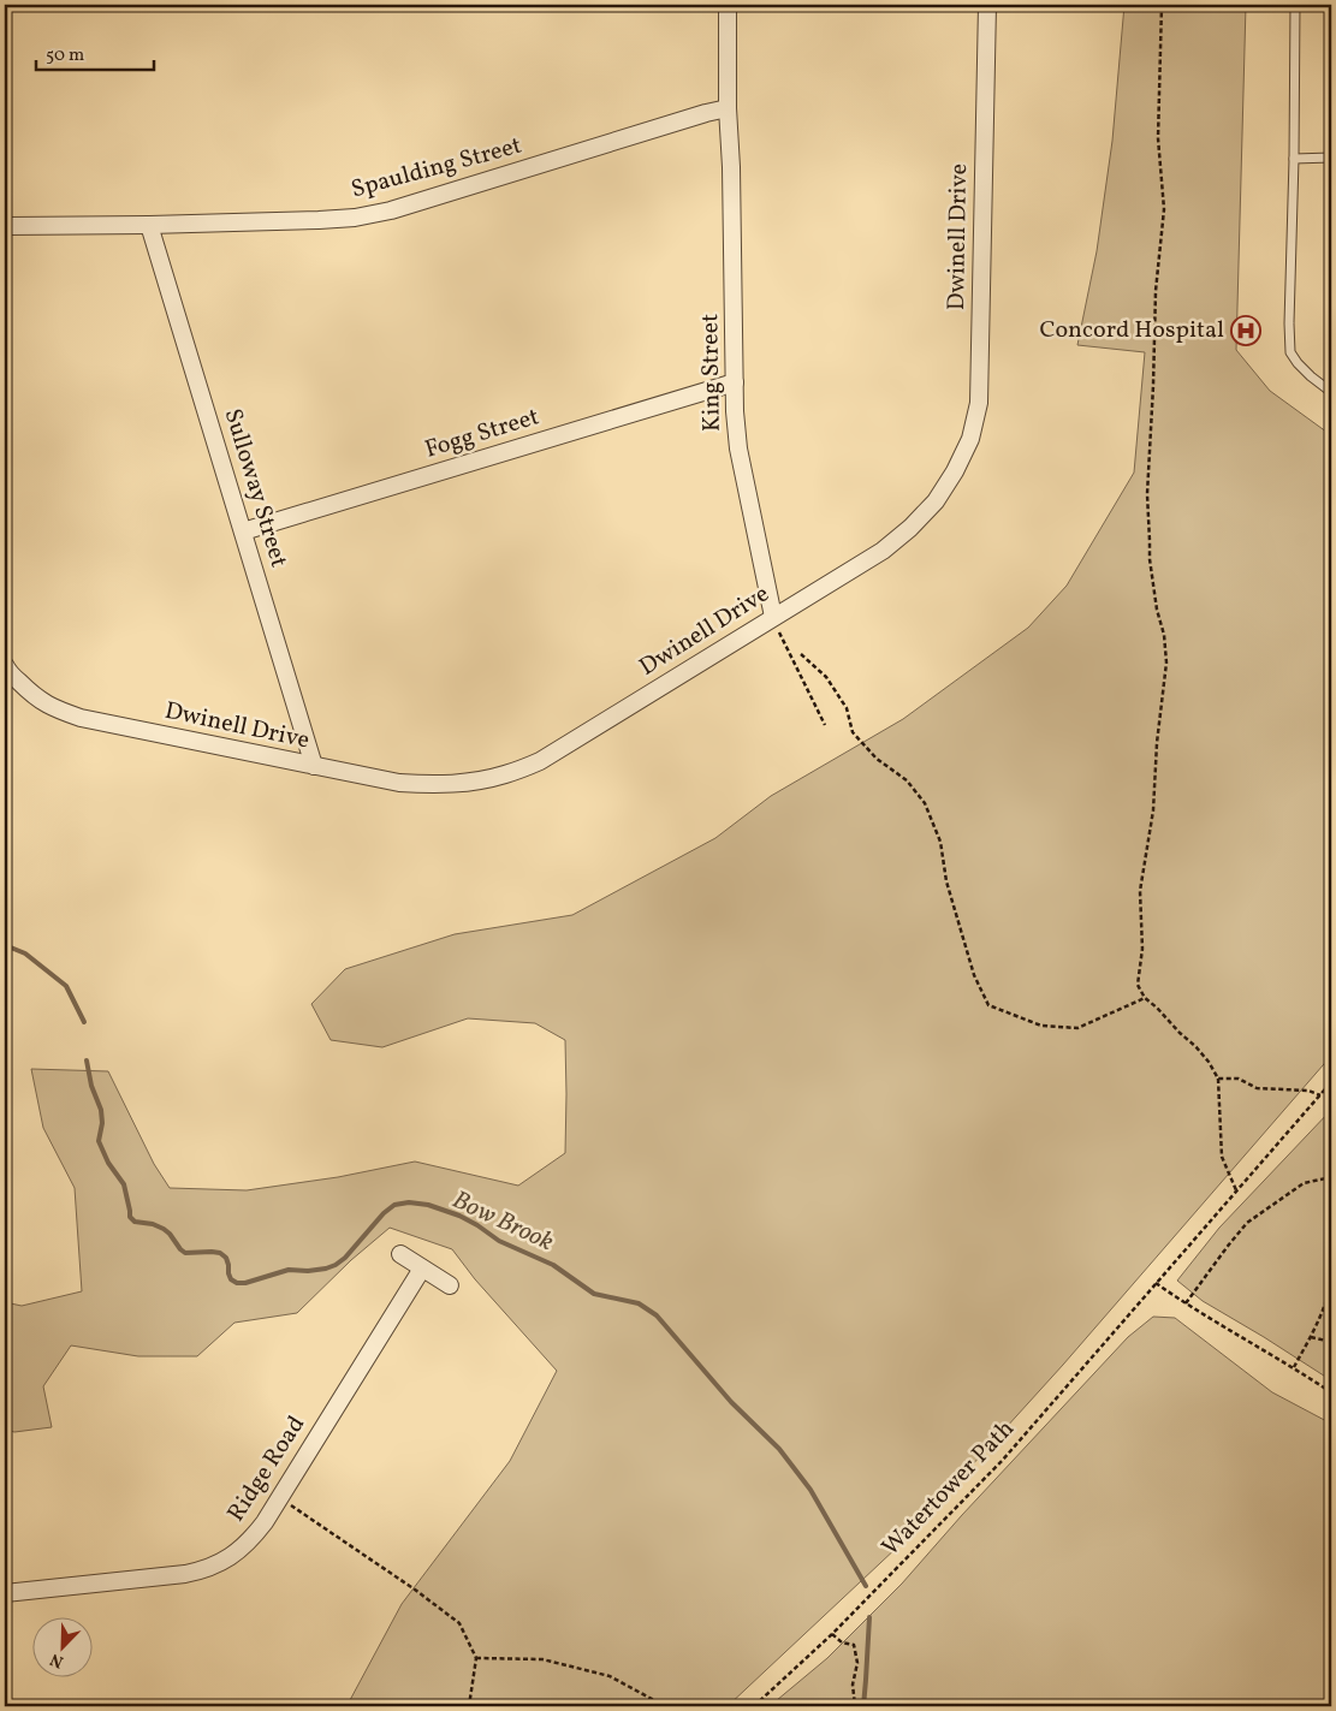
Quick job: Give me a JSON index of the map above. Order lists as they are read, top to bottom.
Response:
{
  "streets": {
    "street": [
      "Spaulding Street",
      "Dwinell Drive",
      "King Street",
      "Fogg Street",
      "Sulloway Street",
      "Ridge Road"
    ],
    "path": ["Watertower Path"]
  },
  "crossings": [
    ["Spaulding Street", "King Street"],
    ["Spaulding Street", "Sulloway Street"],
    ["Dwinell Drive", "King Street"],
    ["Dwinell Drive", "Sulloway Street"],
    ["King Street", "Fogg Street"],
    ["Fogg Street", "Sulloway Street"]
  ],
  "water": ["Bow Brook"],
  "places": {
    "hospital": ["Concord Hospital"]
  },
  "scale_bar": "50 m",
  "north": "bottom left"
}
